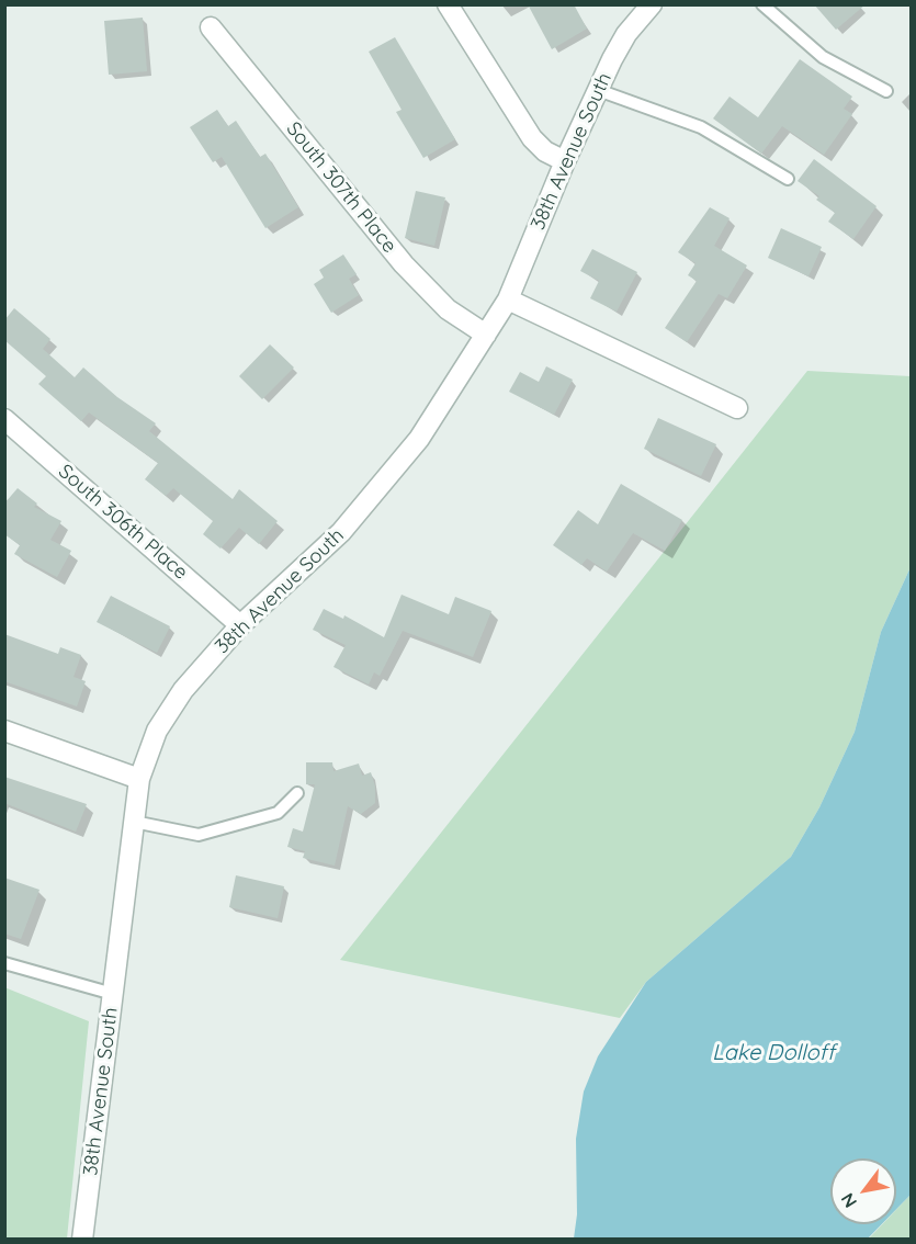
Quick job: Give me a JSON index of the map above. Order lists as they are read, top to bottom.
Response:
{
  "streets": {
    "street": ["38th Avenue South", "South 307th Place", "South 306th Place"]
  },
  "crossings": [
    ["38th Avenue South", "South 307th Place"],
    ["38th Avenue South", "South 306th Place"]
  ],
  "water": ["Lake Dolloff"],
  "north": "bottom left"
}
